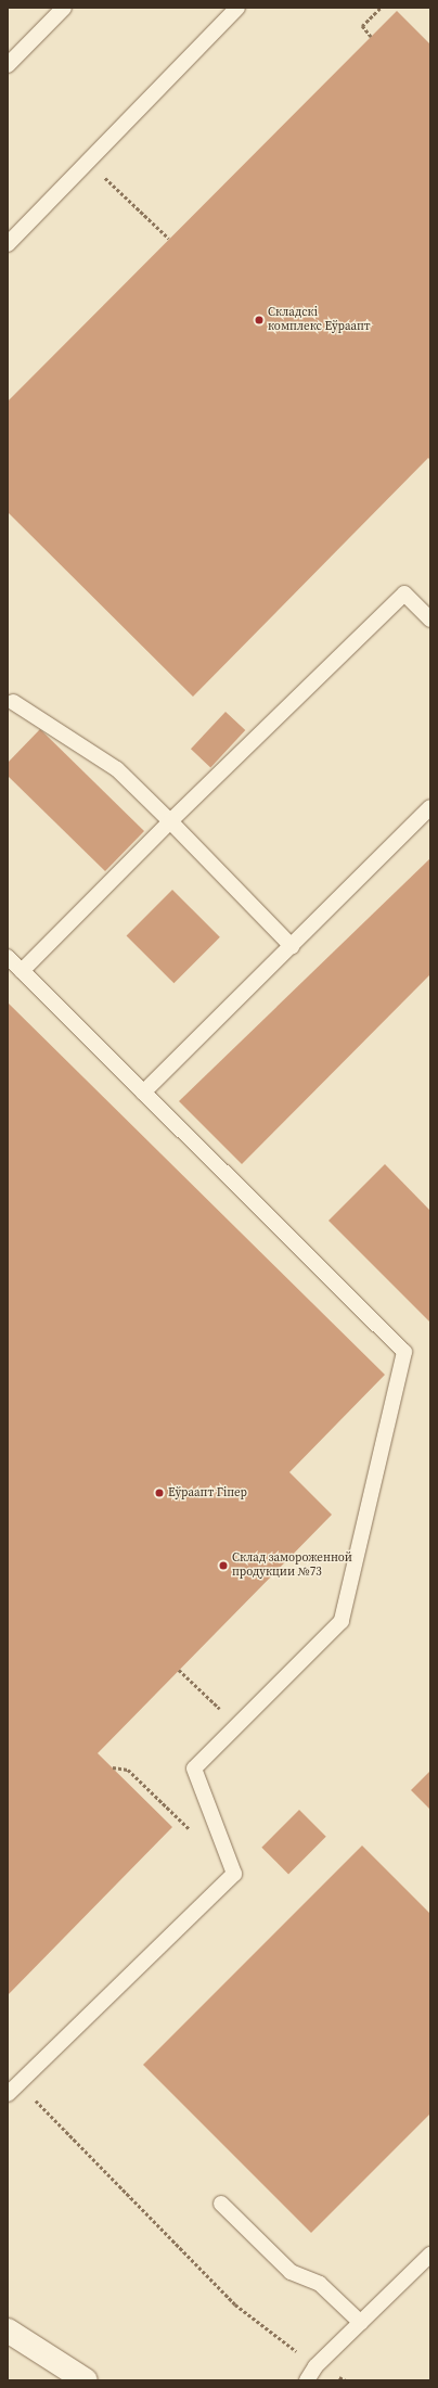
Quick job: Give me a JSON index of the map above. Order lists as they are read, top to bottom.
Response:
{
  "places": ["Складскі комплекс Еўраапт", "Еўраапт Гіпер", "Склад замороженной продукции №73"]
}
